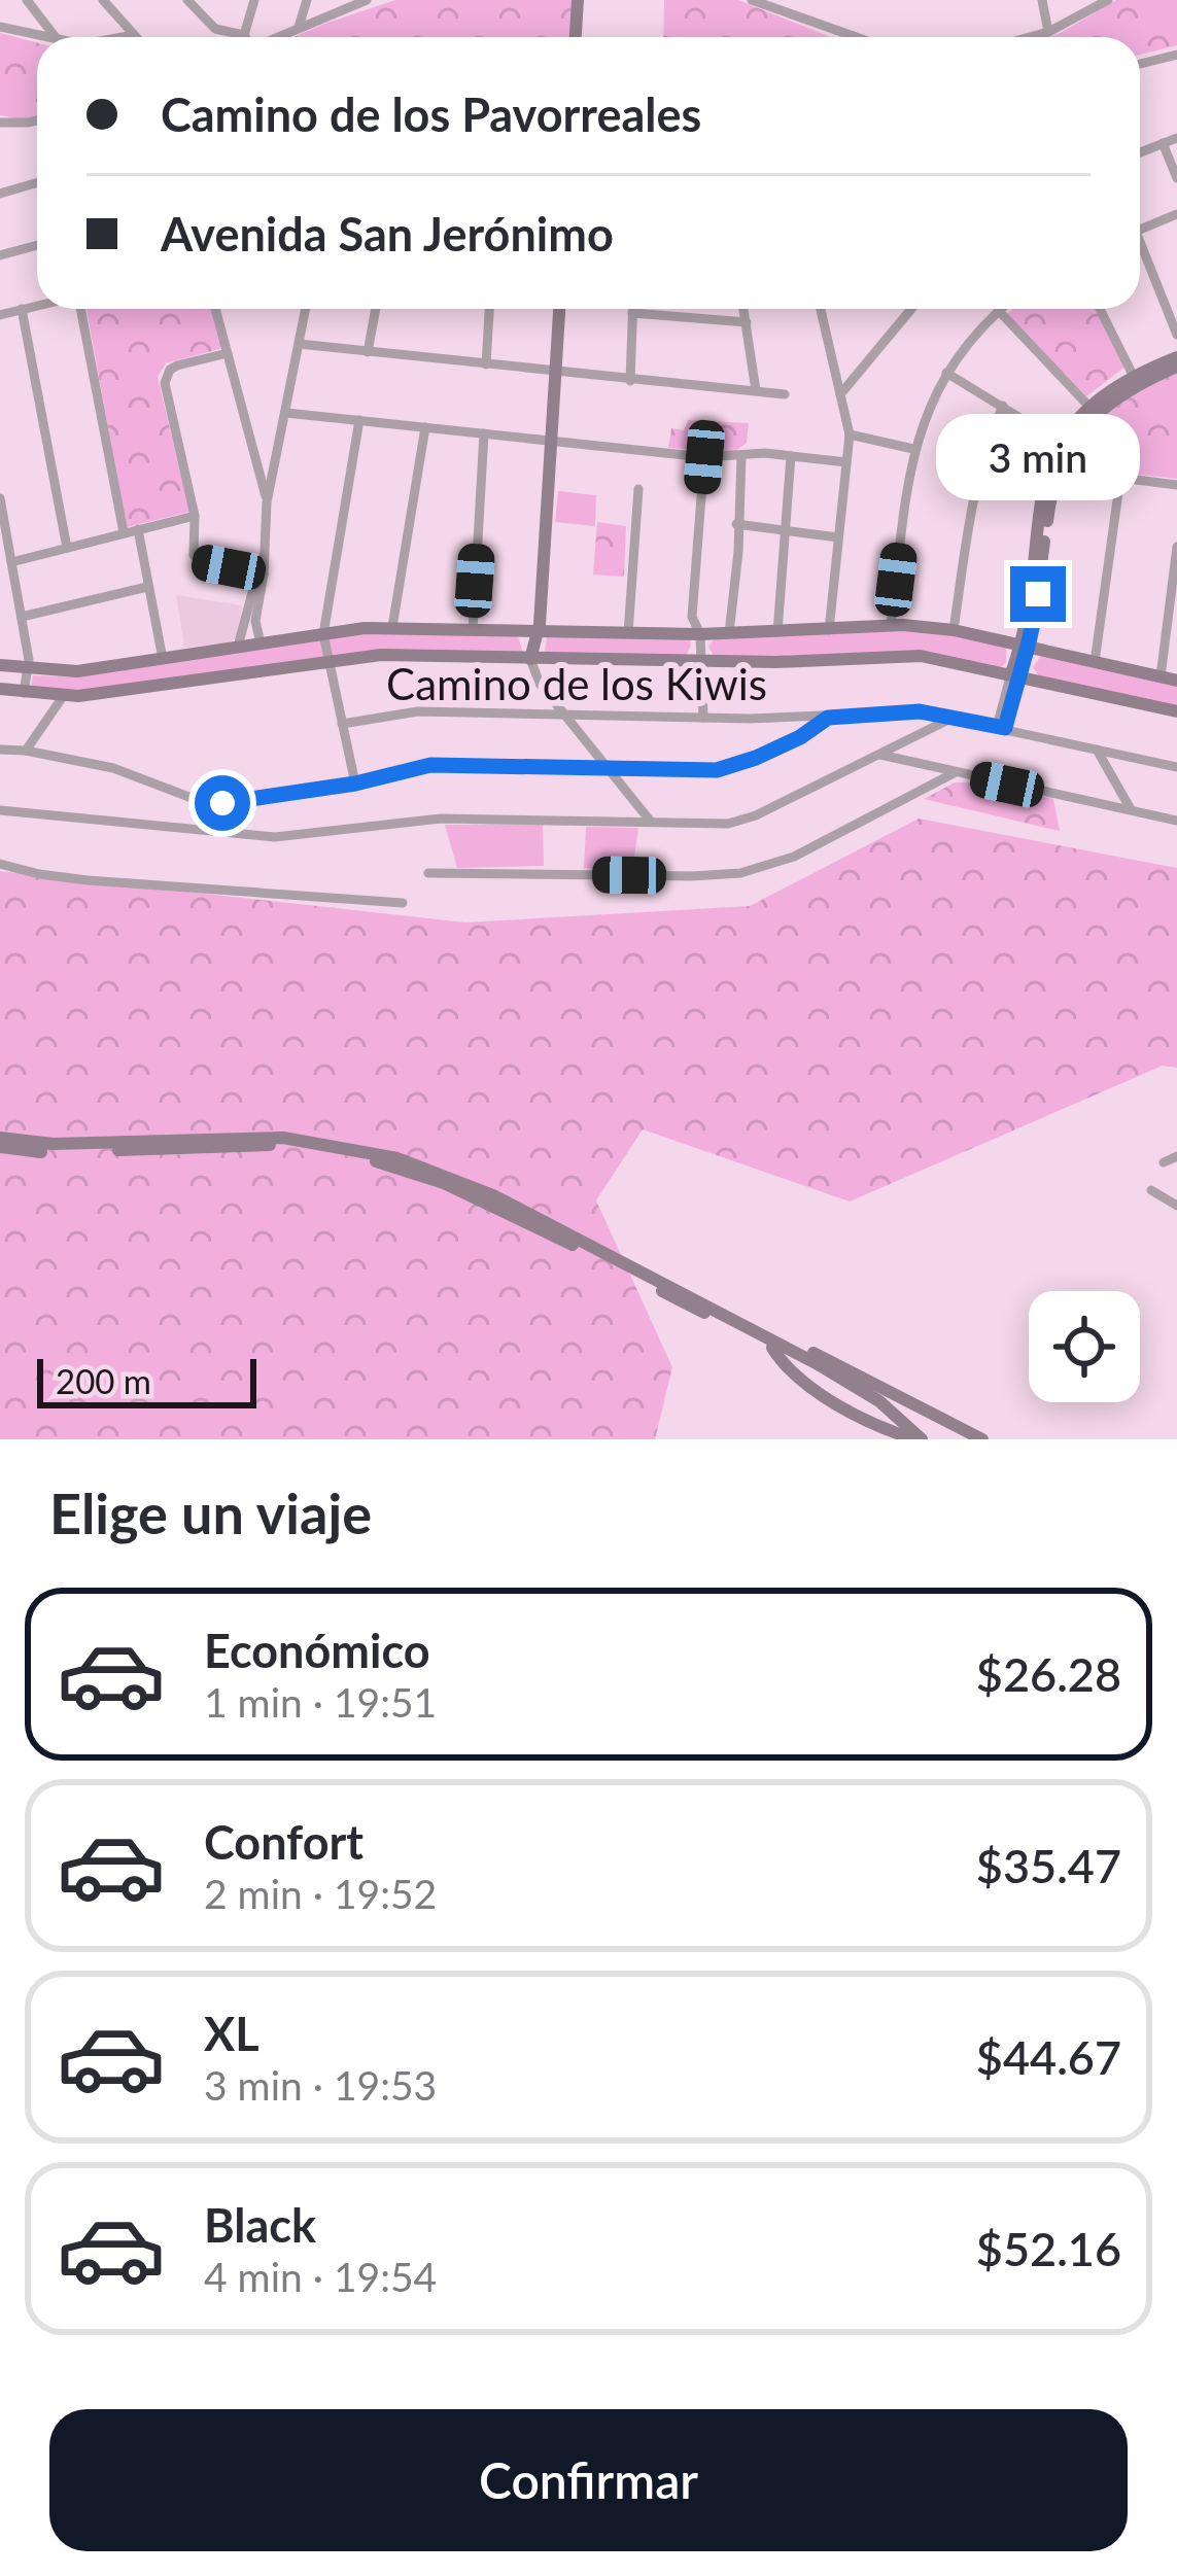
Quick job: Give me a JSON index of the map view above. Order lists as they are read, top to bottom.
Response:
{
  "streets": {
    "street": ["Camino de los Kiwis"]
  },
  "scale_bar": "200 m",
  "page": {
    "banner": ["Camino de los Pavorreales", "Avenida San Jerónimo"],
    "bubble": "3 min",
    "scale": "200 m",
    "heading": "Elige un viaje",
    "list": [
      {
        "name": "Económico",
        "note": "1 min · 19:51",
        "value": "$26.28"
      },
      {
        "name": "Confort",
        "note": "2 min · 19:52",
        "value": "$35.47"
      },
      {
        "name": "XL",
        "note": "3 min · 19:53",
        "value": "$44.67"
      },
      {
        "name": "Black",
        "note": "4 min · 19:54",
        "value": "$52.16"
      }
    ],
    "buttons": "Confirmar"
  }
}
